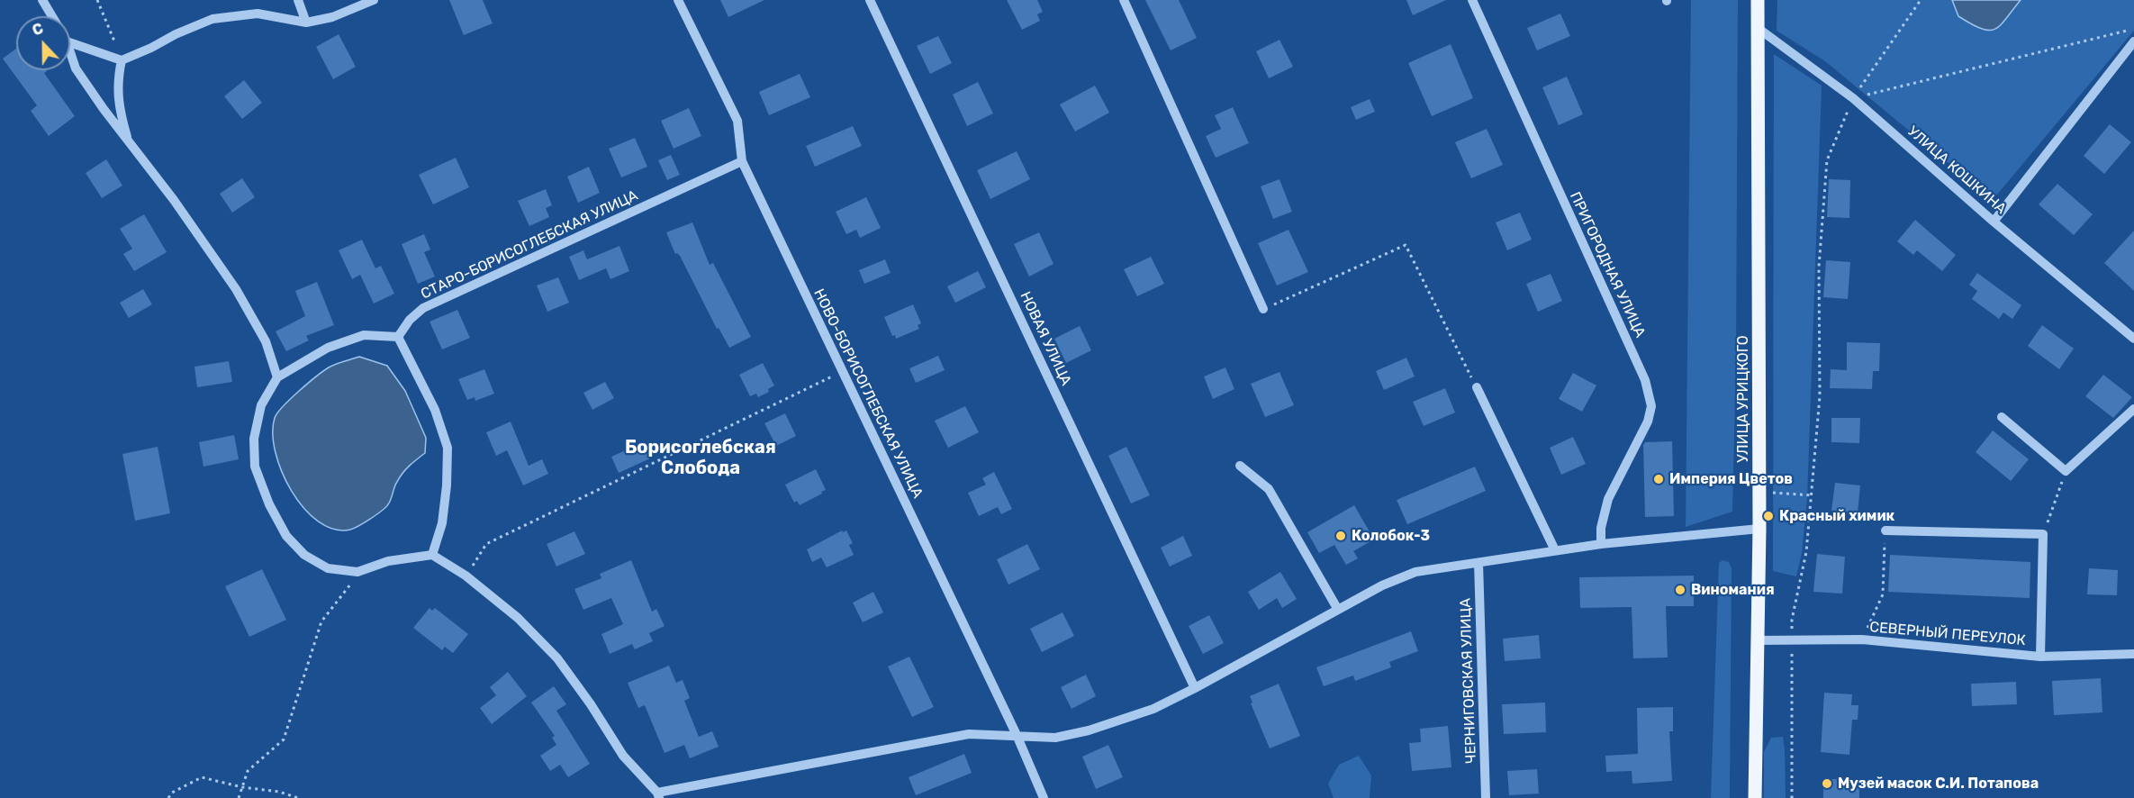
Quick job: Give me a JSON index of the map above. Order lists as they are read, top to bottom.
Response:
{
  "streets": {
    "main road": ["УЛИЦА УРИЦКОГО"],
    "street": [
      "УЛИЦА КОШКИНА",
      "СТАРО-БОРИСОГЛЕБСКАЯ УЛИЦА",
      "ПРИГОРОДНАЯ УЛИЦА",
      "НОВАЯ УЛИЦА",
      "НОВО-БОРИСОГЛЕБСКАЯ УЛИЦА",
      "СЕВЕРНЫЙ ПЕРЕУЛОК",
      "ЧЕРНИГОВСКАЯ УЛИЦА"
    ]
  },
  "crossings": [
    ["УЛИЦА КОШКИНА", "УЛИЦА УРИЦКОГО"],
    ["СТАРО-БОРИСОГЛЕБСКАЯ УЛИЦА", "НОВО-БОРИСОГЛЕБСКАЯ УЛИЦА"],
    ["УЛИЦА УРИЦКОГО", "СЕВЕРНЫЙ ПЕРЕУЛОК"]
  ],
  "districts": ["Борисоглебская Слобода"],
  "places": [
    "Империя Цветов",
    "Красный химик",
    "Колобок-3",
    "Виномания",
    "Музей масок С.И. Потапова"
  ],
  "north": "top"
}
